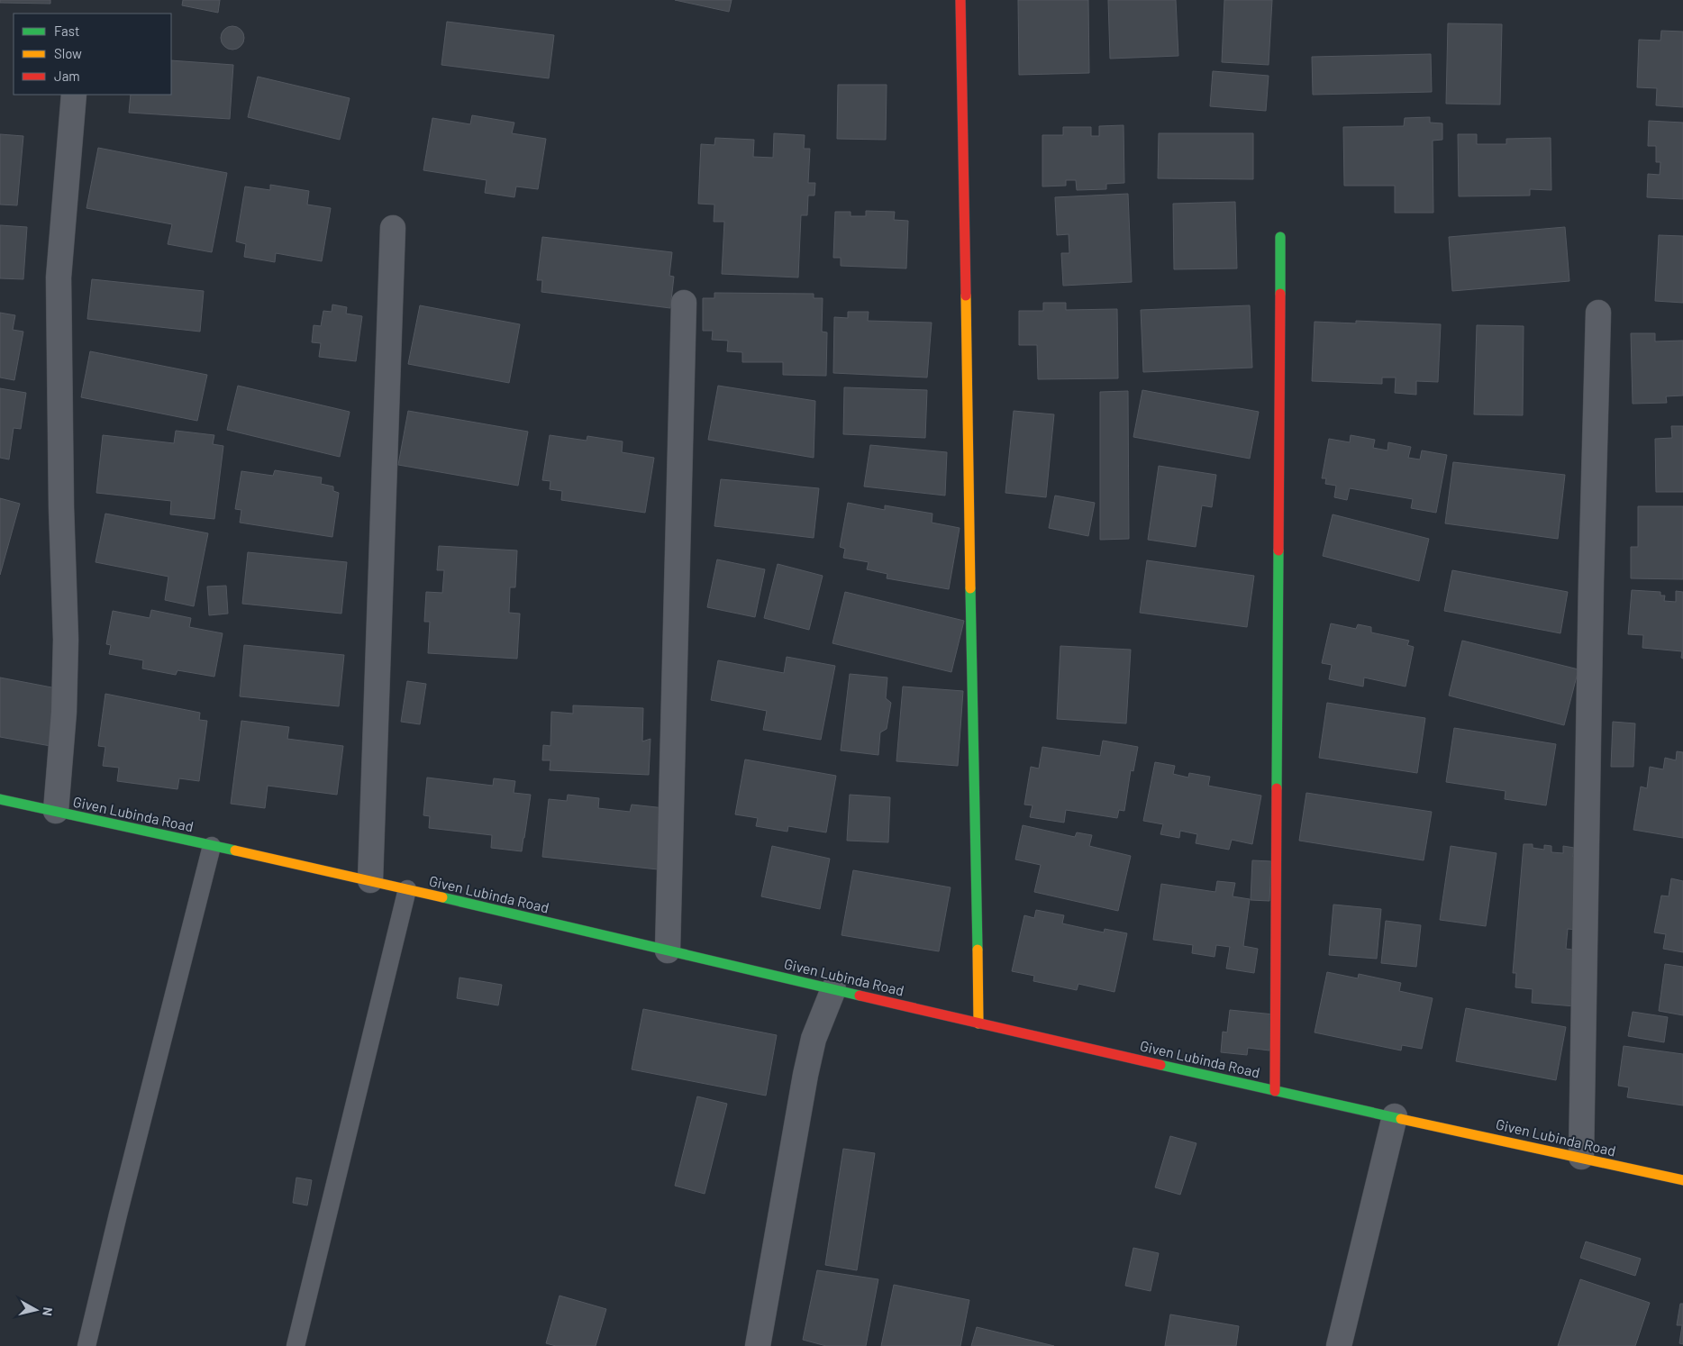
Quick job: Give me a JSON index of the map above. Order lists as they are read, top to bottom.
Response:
{
  "streets": {
    "street": ["Given Lubinda Road"]
  },
  "legend": ["Fast", "Slow", "Jam"],
  "north": "right"
}
